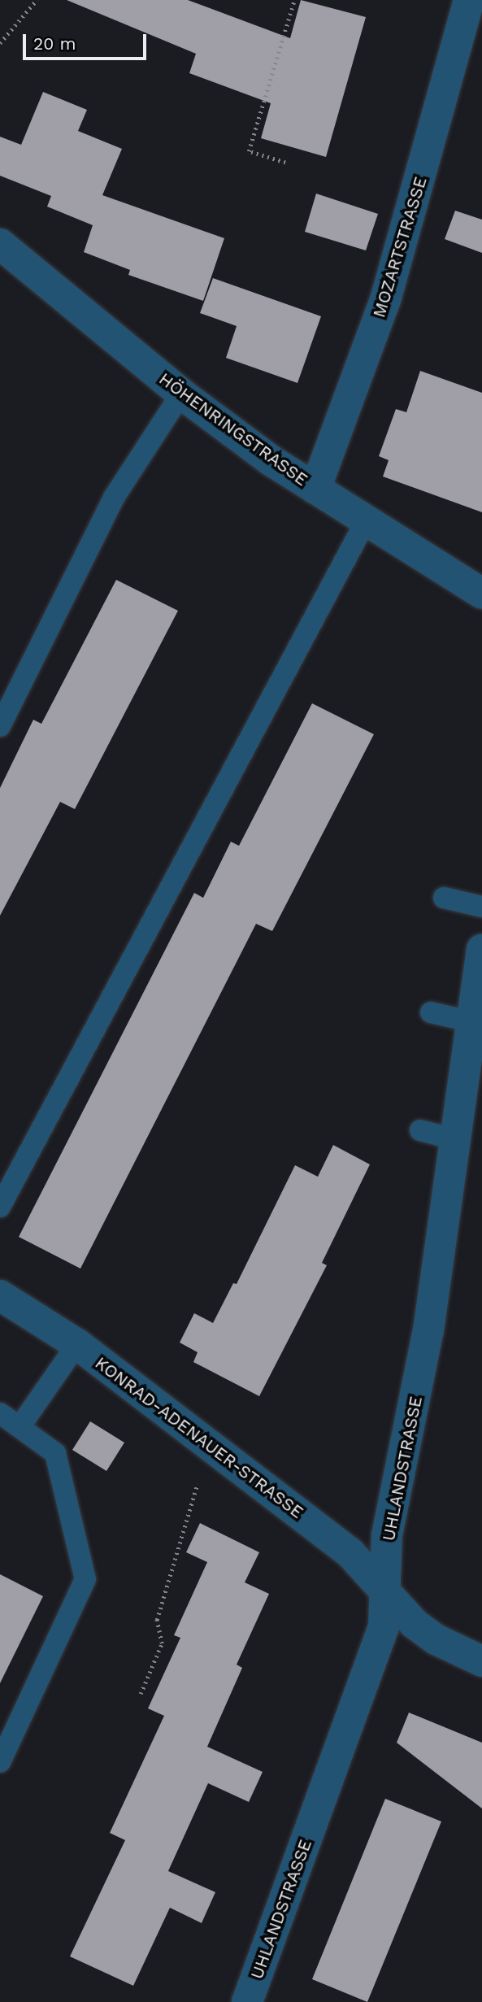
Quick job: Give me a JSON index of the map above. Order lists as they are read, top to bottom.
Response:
{
  "streets": {
    "street": [
      "MOZARTSTRASSE",
      "HÖHENRINGSTRASSE",
      "KONRAD-ADENAUER-STRASSE",
      "UHLANDSTRASSE"
    ]
  },
  "crossings": [
    ["MOZARTSTRASSE", "HÖHENRINGSTRASSE"],
    ["KONRAD-ADENAUER-STRASSE", "UHLANDSTRASSE"]
  ],
  "scale_bar": "20 m"
}
